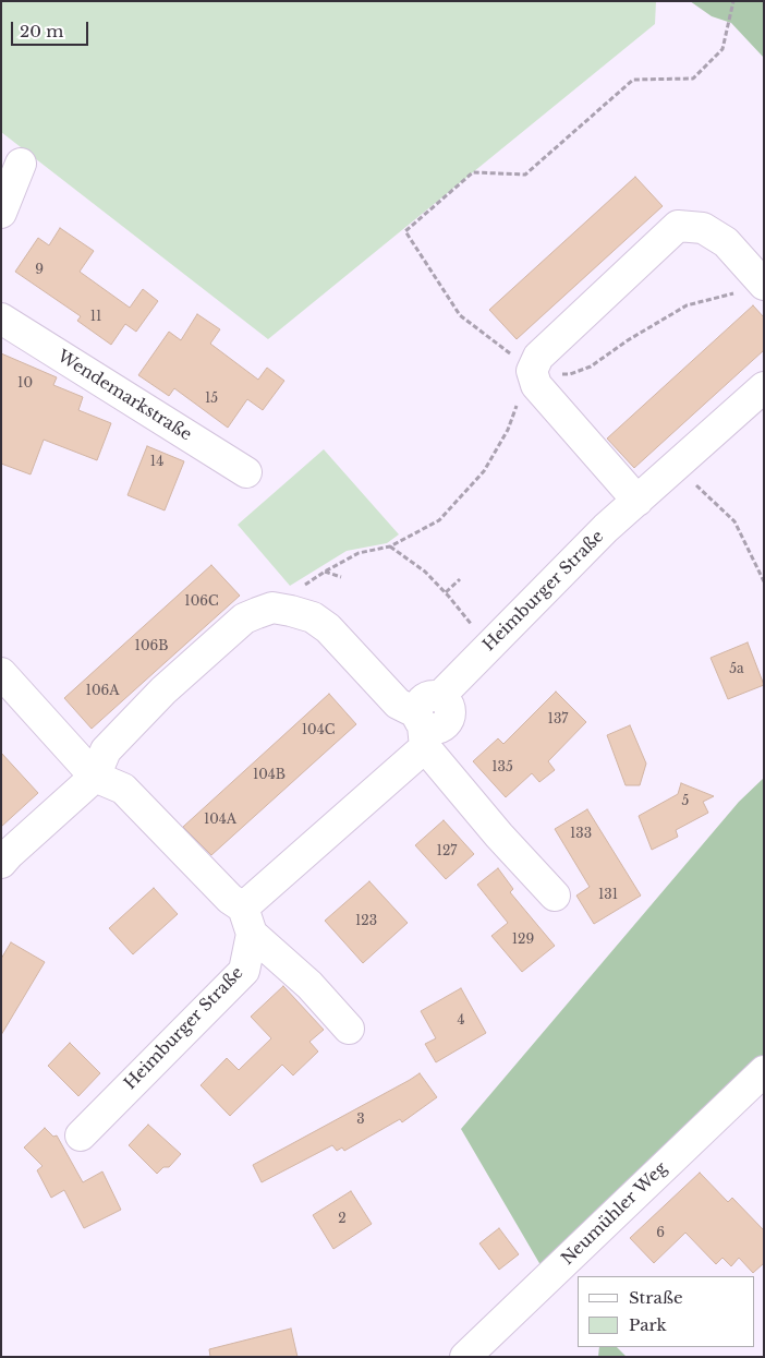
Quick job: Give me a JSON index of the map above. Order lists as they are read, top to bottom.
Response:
{
  "streets": {
    "street": ["Wendemarkstraße", "Heimburger Straße", "Neumühler Weg"]
  },
  "house_numbers": [
    "9",
    "11",
    "10",
    "15",
    "14",
    "106C",
    "106B",
    "5a",
    "106A",
    "137",
    "104C",
    "135",
    "104B",
    "5",
    "104A",
    "133",
    "127",
    "131",
    "123",
    "129",
    "4",
    "3",
    "2",
    "6"
  ],
  "legend": ["Straße", "Park"],
  "scale_bar": "20 m"
}
